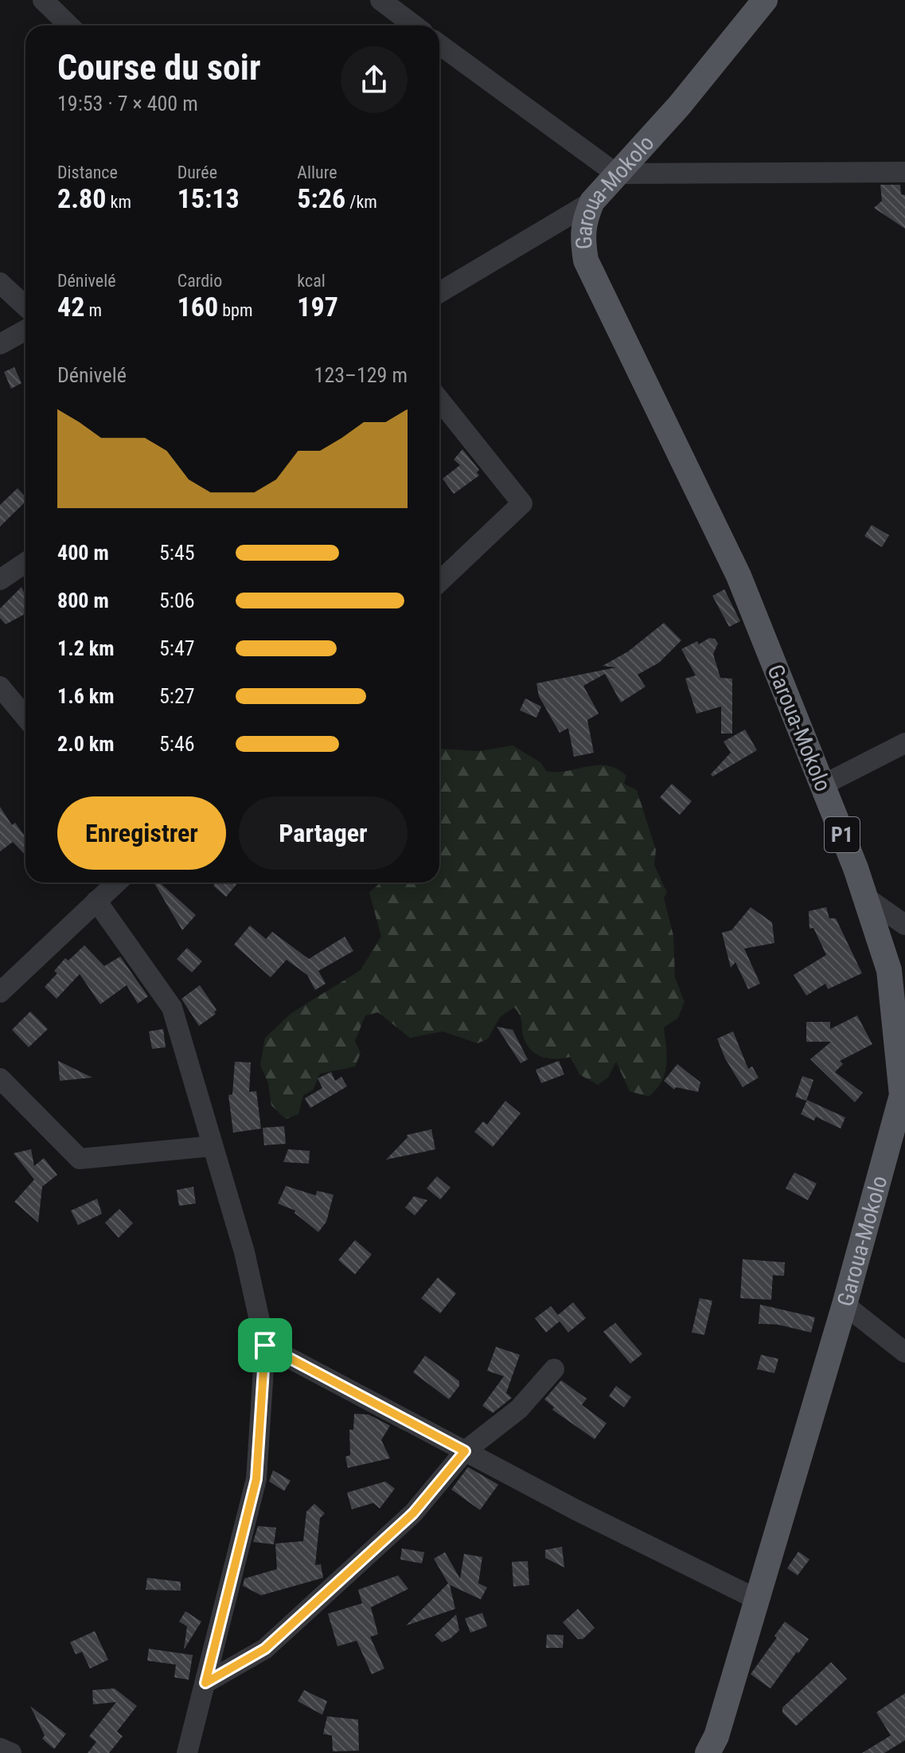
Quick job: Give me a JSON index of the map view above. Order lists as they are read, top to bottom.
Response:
{
  "streets": {
    "main road": ["Garoua-Mokolo", "P1"]
  },
  "page": {
    "heading": ["Course du soir", "19:53 · 7 × 400 m"],
    "stats": [
      ["Distance", "2.80 km"],
      ["Durée", "15:13"],
      ["Allure", "5:26 /km"],
      ["Dénivelé", "42 m"],
      ["Cardio", "160 bpm"],
      ["kcal", "197"]
    ],
    "chart": ["Dénivelé", "123–129 m"],
    "list": [
      {
        "name": "400 m",
        "note": "5:45"
      },
      {
        "name": "800 m",
        "note": "5:06"
      },
      {
        "name": "1.2 km",
        "note": "5:47"
      },
      {
        "name": "1.6 km",
        "note": "5:27"
      },
      {
        "name": "2.0 km",
        "note": "5:46"
      }
    ],
    "buttons": ["Enregistrer", "Partager"]
  }
}
